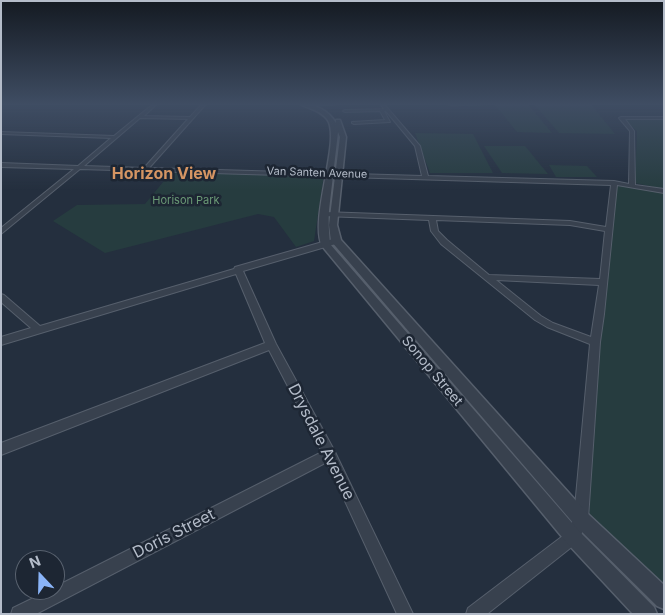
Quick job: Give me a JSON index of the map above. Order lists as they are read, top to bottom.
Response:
{
  "streets": {
    "street": [
      "Van Santen Avenue",
      "Sonop Street",
      "Drysdale Avenue",
      "Doris Street"
    ]
  },
  "crossings": [
    ["Drysdale Avenue", "Doris Street"]
  ],
  "districts": ["Horizon View"],
  "parks": ["Horison Park"],
  "north": "top"
}
